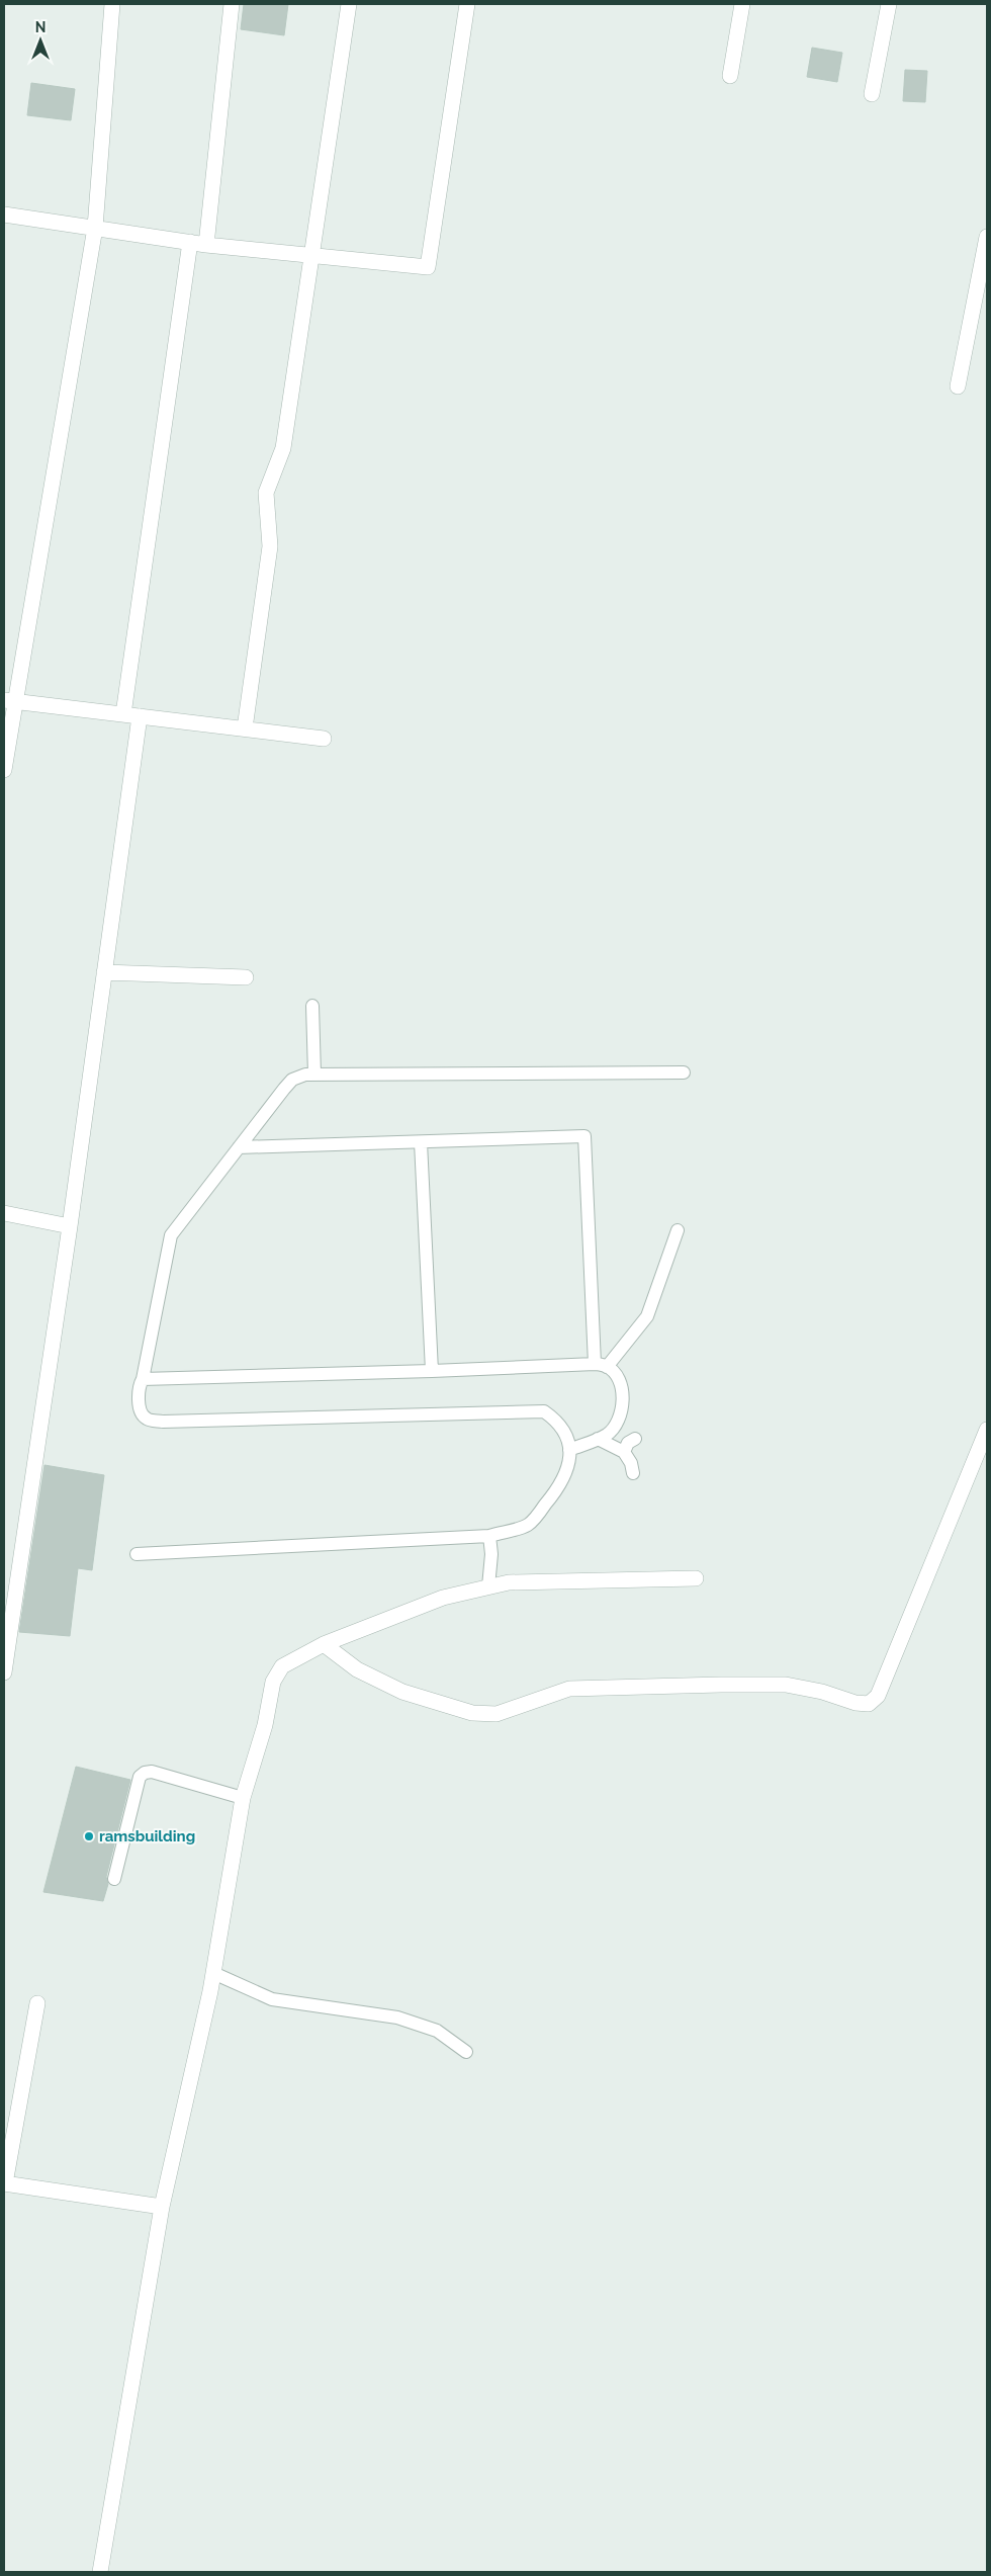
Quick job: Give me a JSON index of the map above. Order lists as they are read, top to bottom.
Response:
{
  "places": ["ramsbuilding"],
  "north": "top"
}
